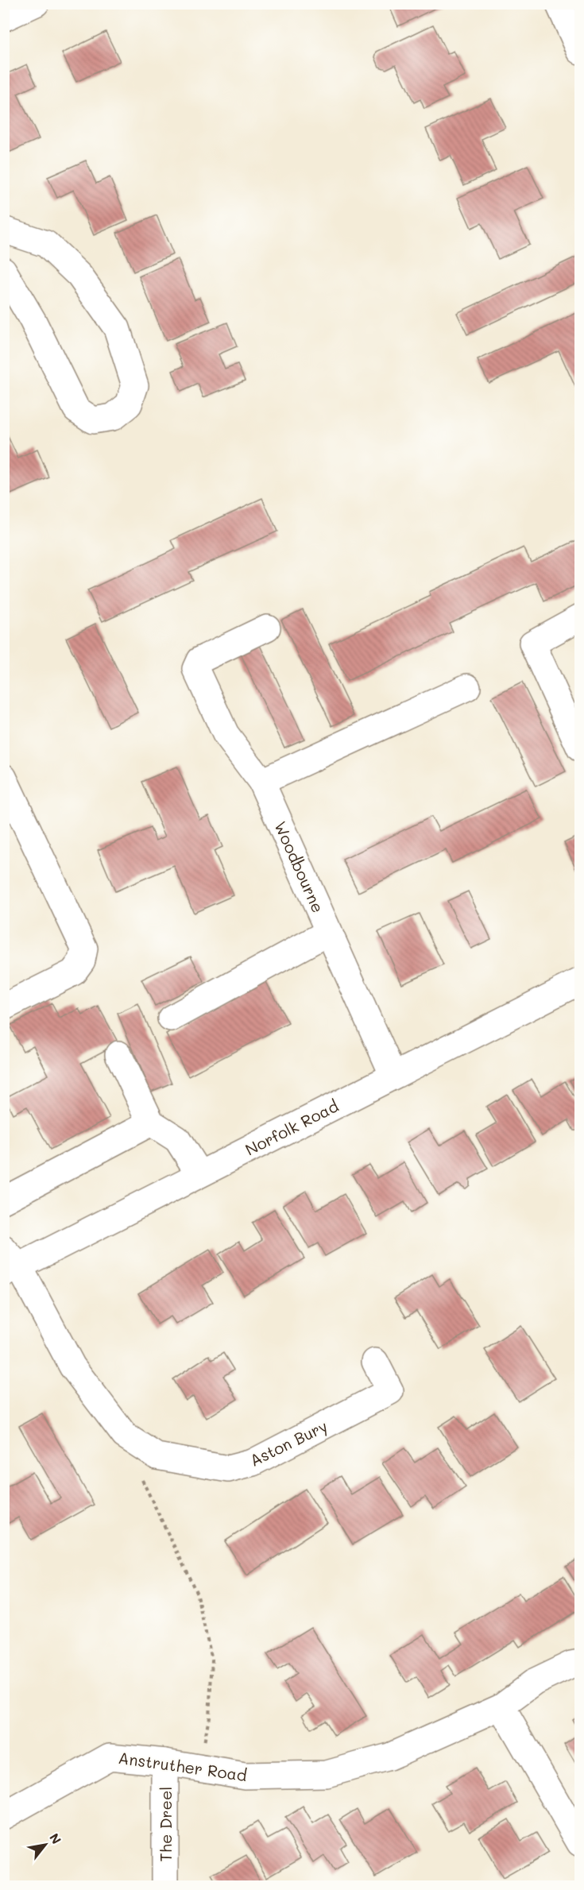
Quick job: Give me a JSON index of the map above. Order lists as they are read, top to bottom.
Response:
{
  "streets": {
    "street": [
      "Woodbourne",
      "Norfolk Road",
      "Aston Bury",
      "Anstruther Road",
      "The Dreel"
    ]
  },
  "crossings": [
    ["Woodbourne", "Norfolk Road"],
    ["Norfolk Road", "Aston Bury"],
    ["Anstruther Road", "The Dreel"]
  ],
  "north": "top right"
}
